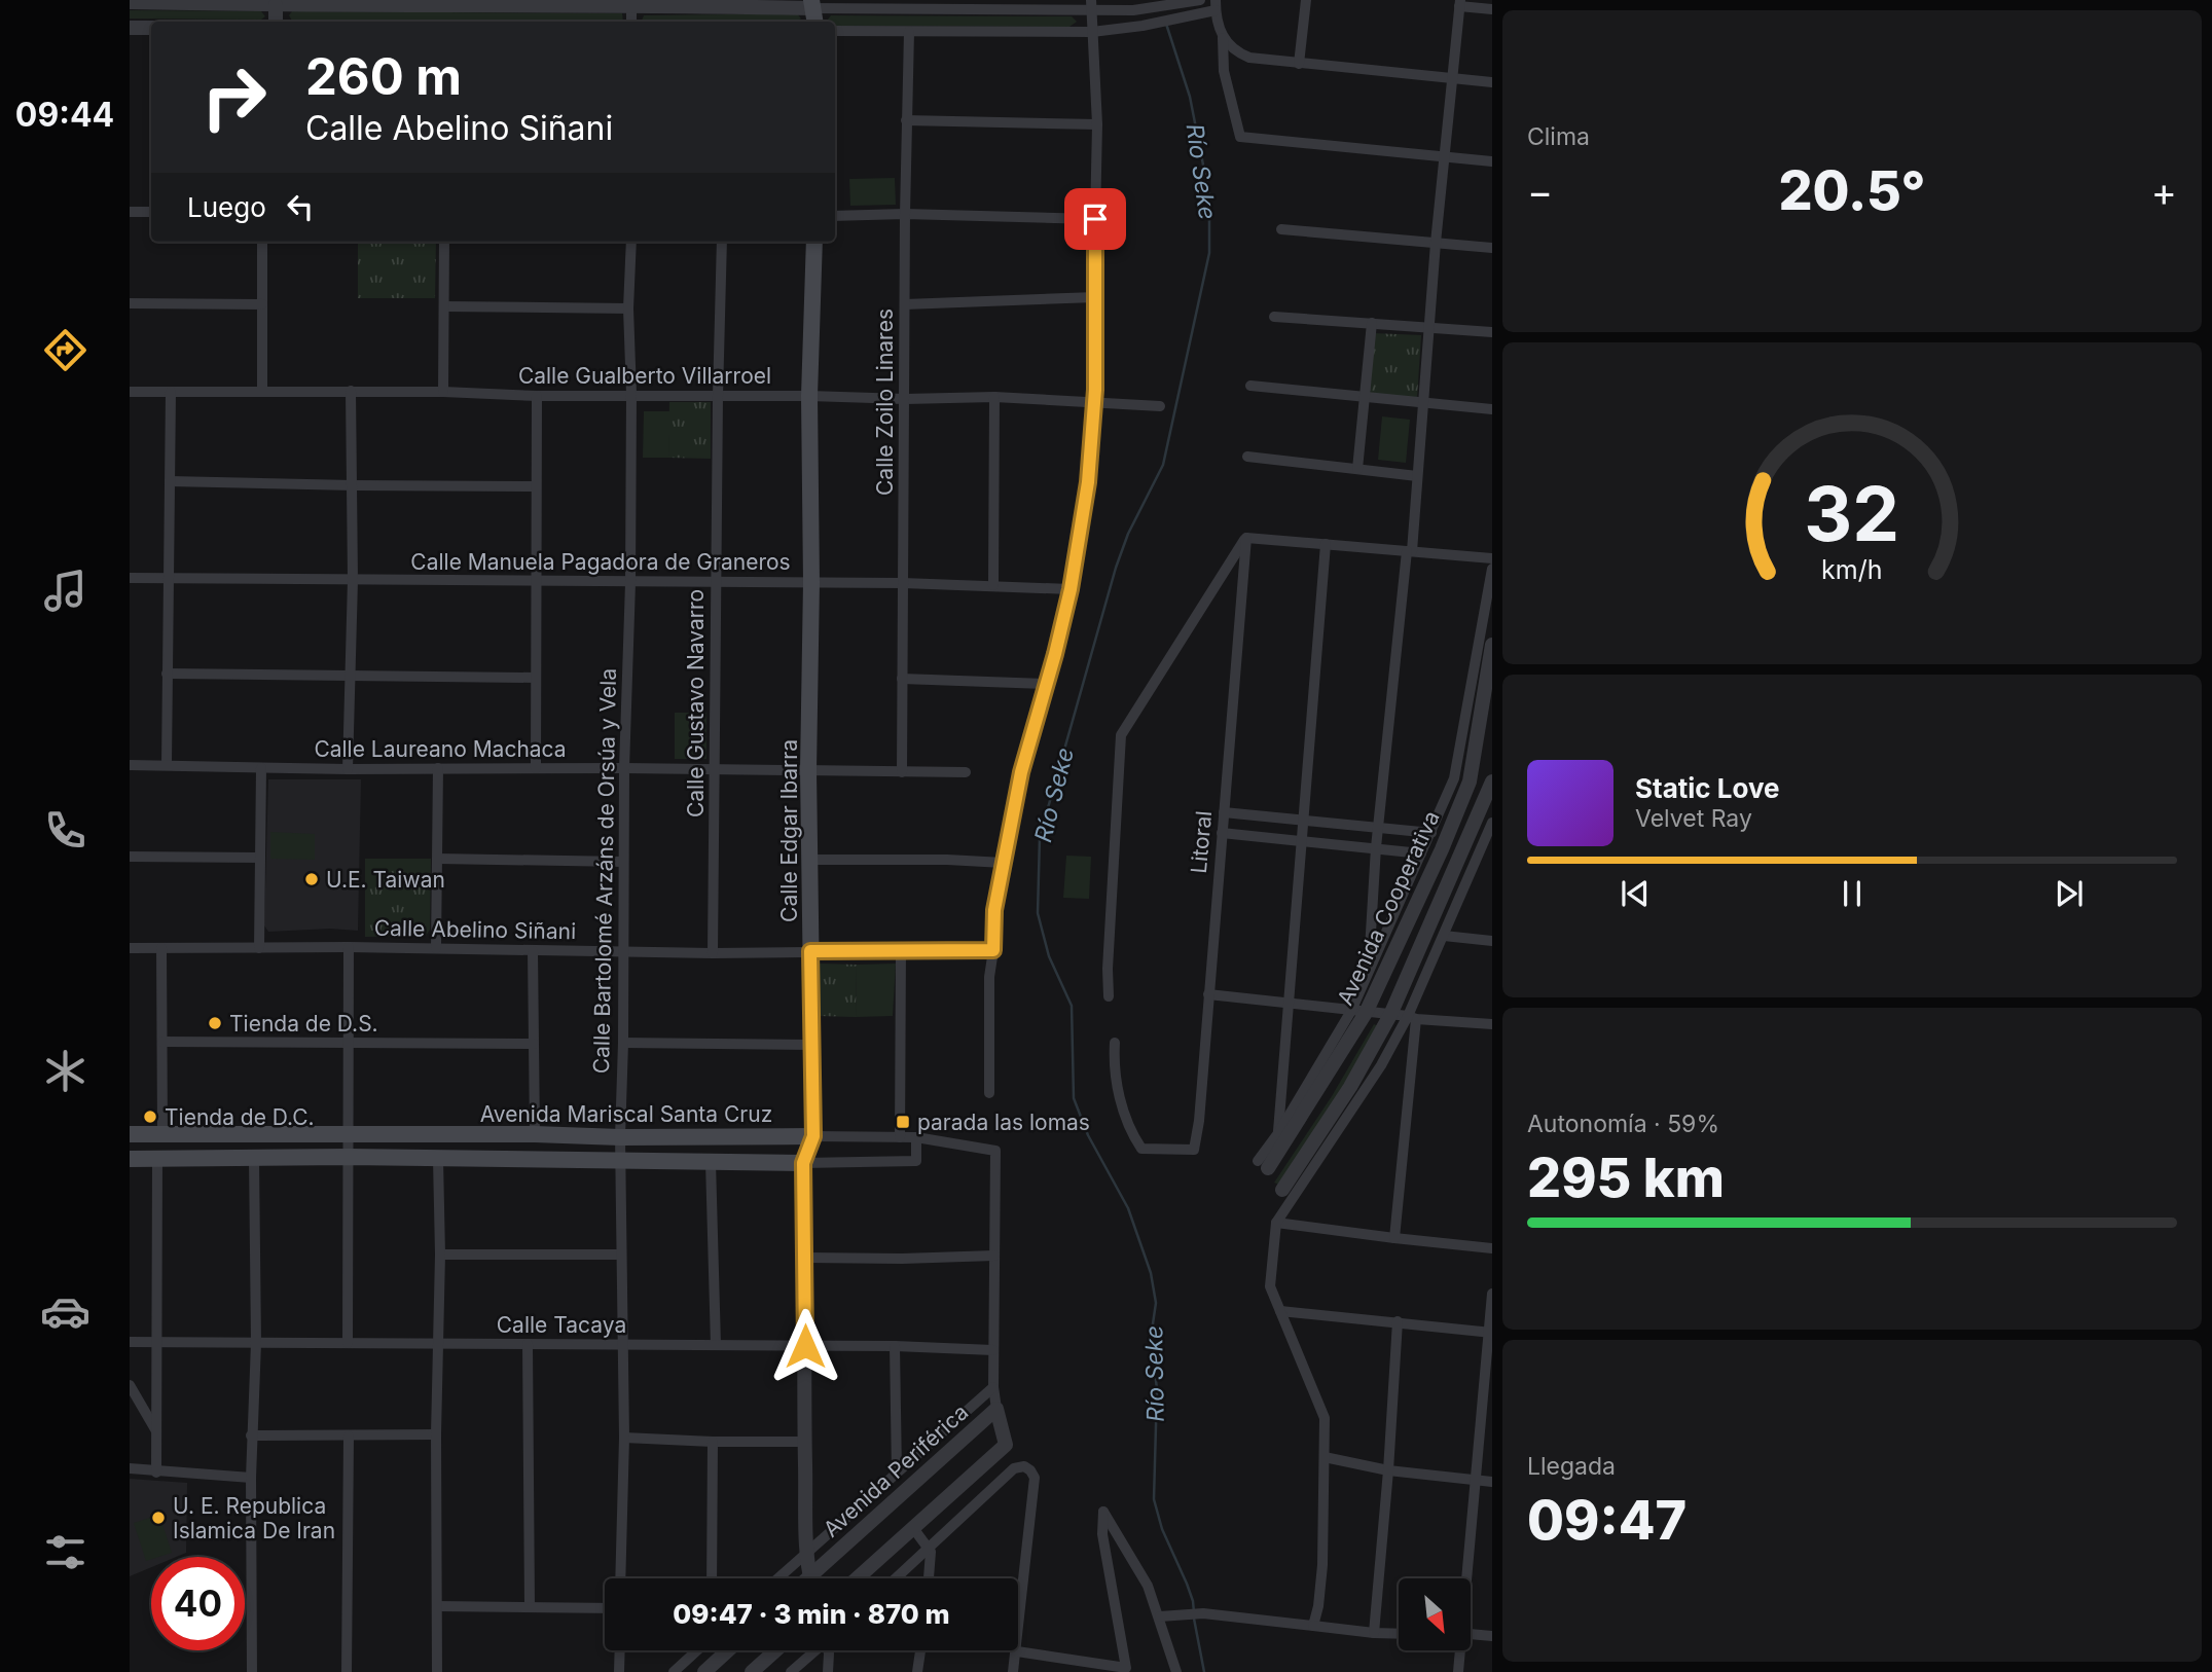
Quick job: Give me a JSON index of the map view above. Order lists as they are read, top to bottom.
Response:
{
  "streets": {
    "main road": ["Calle Edgar Ibarra", "Avenida Mariscal Santa Cruz"],
    "street": [
      "Calle Gualberto Villarroel",
      "Calle Zoilo Linares",
      "Calle Manuela Pagadora de Graneros",
      "Calle Gustavo Navarro",
      "Calle Laureano Machaca",
      "Litoral",
      "Calle Bartolomé Arzáns de Orsúa y Vela",
      "Avenida Cooperativa",
      "Calle Abelino Siñani",
      "Calle Tacaya",
      "Avenida Periférica"
    ]
  },
  "crossings": [
    ["Calle Gualberto Villarroel", "Calle Zoilo Linares"],
    ["Calle Gualberto Villarroel", "Calle Gustavo Navarro"],
    ["Calle Gualberto Villarroel", "Calle Edgar Ibarra"],
    ["Calle Gualberto Villarroel", "Calle Bartolomé Arzáns de Orsúa y Vela"],
    ["Calle Zoilo Linares", "Calle Manuela Pagadora de Graneros"],
    ["Calle Zoilo Linares", "Calle Laureano Machaca"],
    ["Calle Manuela Pagadora de Graneros", "Calle Gustavo Navarro"],
    ["Calle Manuela Pagadora de Graneros", "Calle Edgar Ibarra"],
    ["Calle Manuela Pagadora de Graneros", "Calle Bartolomé Arzáns de Orsúa y Vela"],
    ["Calle Gustavo Navarro", "Calle Laureano Machaca"],
    ["Calle Gustavo Navarro", "Calle Abelino Siñani"],
    ["Calle Laureano Machaca", "Calle Edgar Ibarra"],
    ["Calle Laureano Machaca", "Calle Bartolomé Arzáns de Orsúa y Vela"],
    ["Calle Edgar Ibarra", "Calle Abelino Siñani"],
    ["Calle Edgar Ibarra", "Avenida Mariscal Santa Cruz"],
    ["Calle Edgar Ibarra", "Calle Tacaya"],
    ["Calle Bartolomé Arzáns de Orsúa y Vela", "Calle Abelino Siñani"],
    ["Calle Bartolomé Arzáns de Orsúa y Vela", "Avenida Mariscal Santa Cruz"],
    ["Calle Bartolomé Arzáns de Orsúa y Vela", "Calle Tacaya"]
  ],
  "water": ["Río Seke"],
  "places": {
    "other": [
      "U.E. Taiwan",
      "Tienda de D.S.",
      "Tienda de D.C.",
      "U. E. Republica Islamica De Iran"
    ],
    "transit": ["parada las lomas"]
  },
  "north": "bottom right",
  "page": {
    "tabs": "09:44",
    "tile": [
      "Clima",
      ["Autonomía · 59%", "295 km"],
      ["Llegada", "09:47"]
    ],
    "turn": ["260 m", "Calle Abelino Siñani"],
    "heat": ["−", "20.5°", "+"],
    "then": "Luego",
    "song": ["Static Love", "Velvet Ray"],
    "limit": "40",
    "trip": "09:47 · 3 min · 870 m",
    "gauge": ["32", "km/h"]
  }
}
